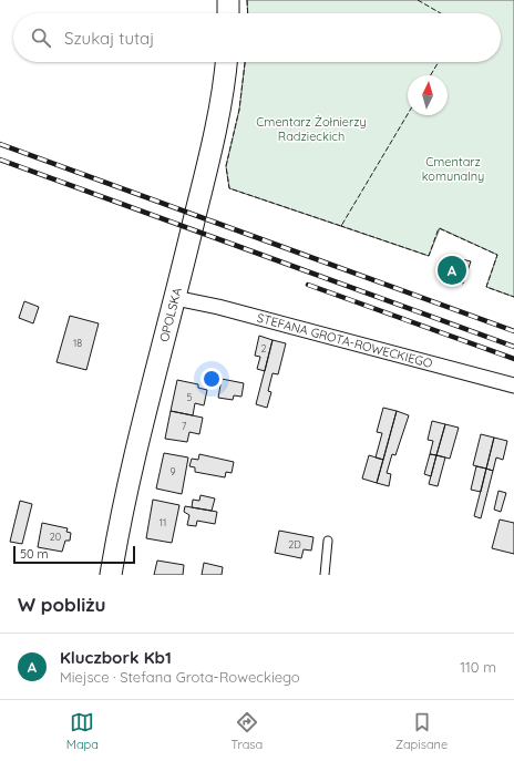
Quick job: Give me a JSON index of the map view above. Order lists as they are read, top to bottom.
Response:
{
  "streets": {
    "main road": ["OPOLSKA"],
    "street": ["STEFANA GROTA-ROWECKIEGO"]
  },
  "crossings": [
    ["OPOLSKA", "STEFANA GROTA-ROWECKIEGO"]
  ],
  "parks": ["Cmentarz Żołnierzy Radzieckich", "Cmentarz komunalny"],
  "house_numbers": [
    "18",
    "2",
    "5",
    "7",
    "9",
    "11",
    "20",
    "2D"
  ],
  "scale_bar": "50 m",
  "north": "top",
  "page": {
    "search": "Szukaj tutaj",
    "pins": "A",
    "scale": "50 m",
    "heading": "W pobliżu",
    "list": [
      {
        "mark": "A",
        "name": "Kluczbork Kb1",
        "note": "Miejsce · Stefana Grota-Roweckiego",
        "value": "110 m"
      }
    ],
    "nav": ["Mapa", "Trasa", "Zapisane"]
  }
}
